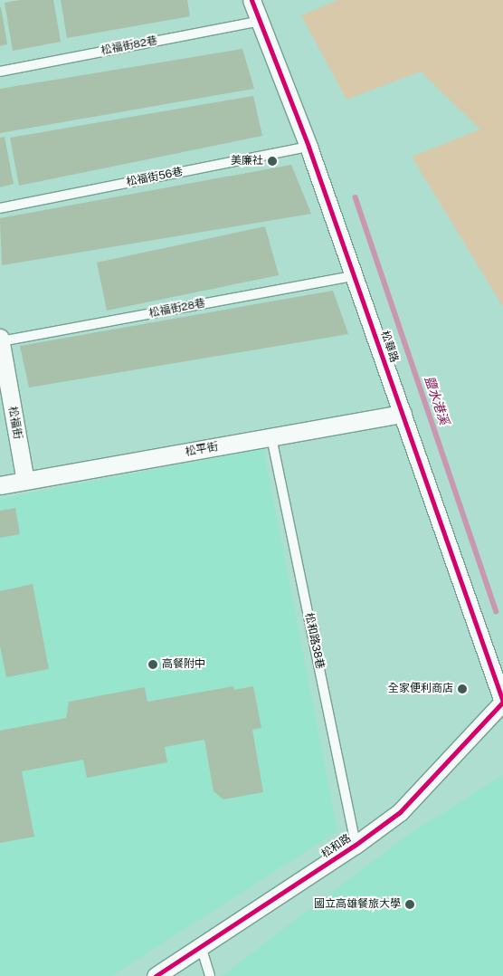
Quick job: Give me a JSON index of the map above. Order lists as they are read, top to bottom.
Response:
{
  "streets": {
    "street": [
      "松華路",
      "松福街",
      "松平街",
      "松和路"
    ],
    "lane": [
      "松福街82巷",
      "松福街56巷",
      "松福街28巷",
      "松和路38巷"
    ]
  },
  "crossings": [
    ["松福街82巷", "松華路"],
    ["松福街56巷", "松華路"],
    ["松福街28巷", "松華路"],
    ["松福街28巷", "松福街"],
    ["松華路", "松平街"],
    ["松華路", "松和路"],
    ["松福街", "松平街"],
    ["松平街", "松和路38巷"],
    ["松和路38巷", "松和路"]
  ],
  "water": ["鹽水港溪"],
  "places": [
    "美廉社",
    "高餐附中",
    "全家便利商店",
    "國立高雄餐旅大學"
  ]
}
